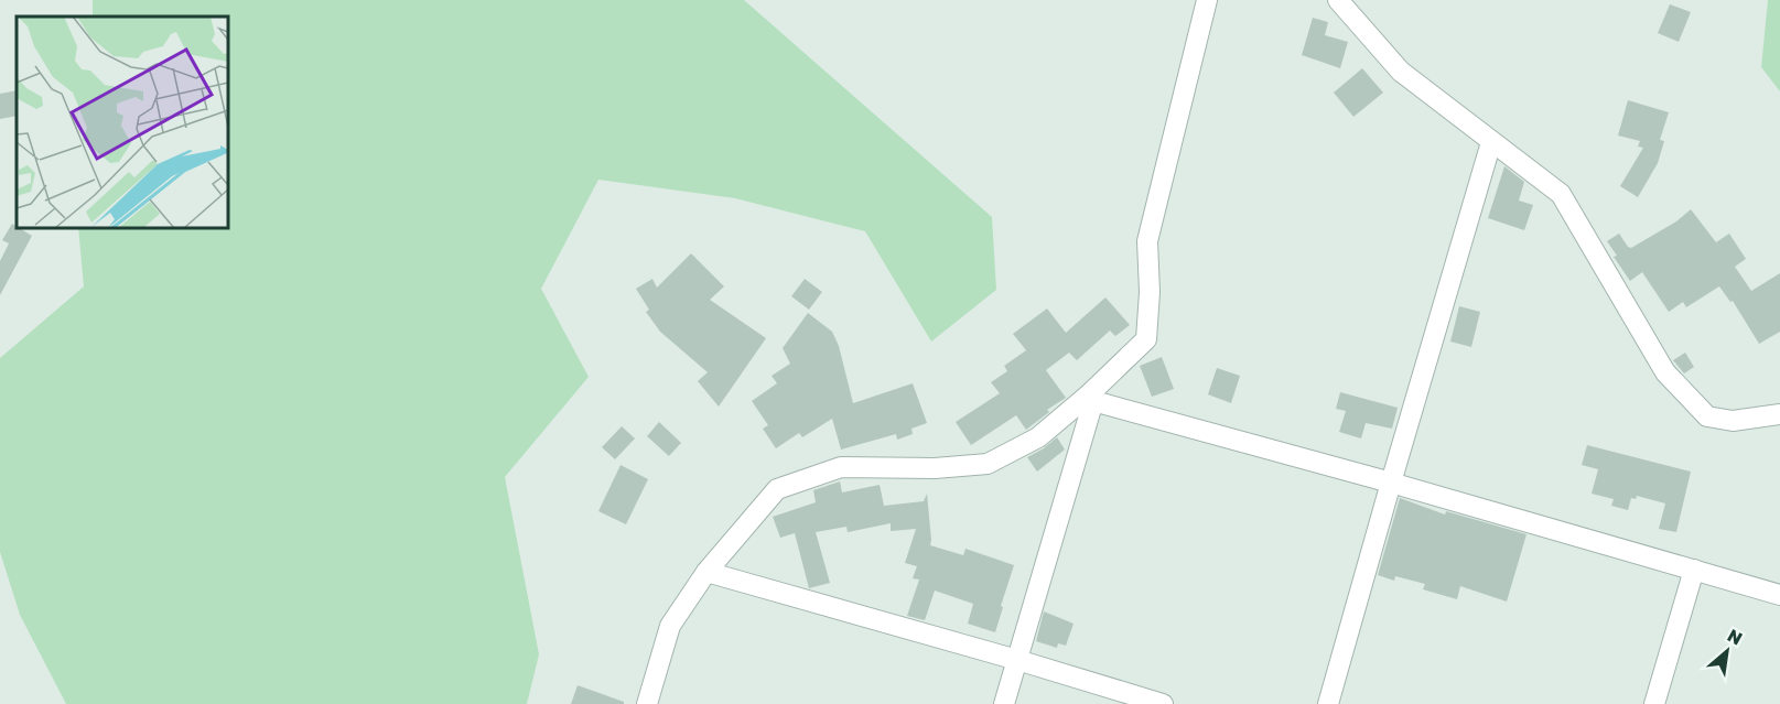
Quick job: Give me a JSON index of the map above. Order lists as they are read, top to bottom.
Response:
{
  "north": "top right"
}
